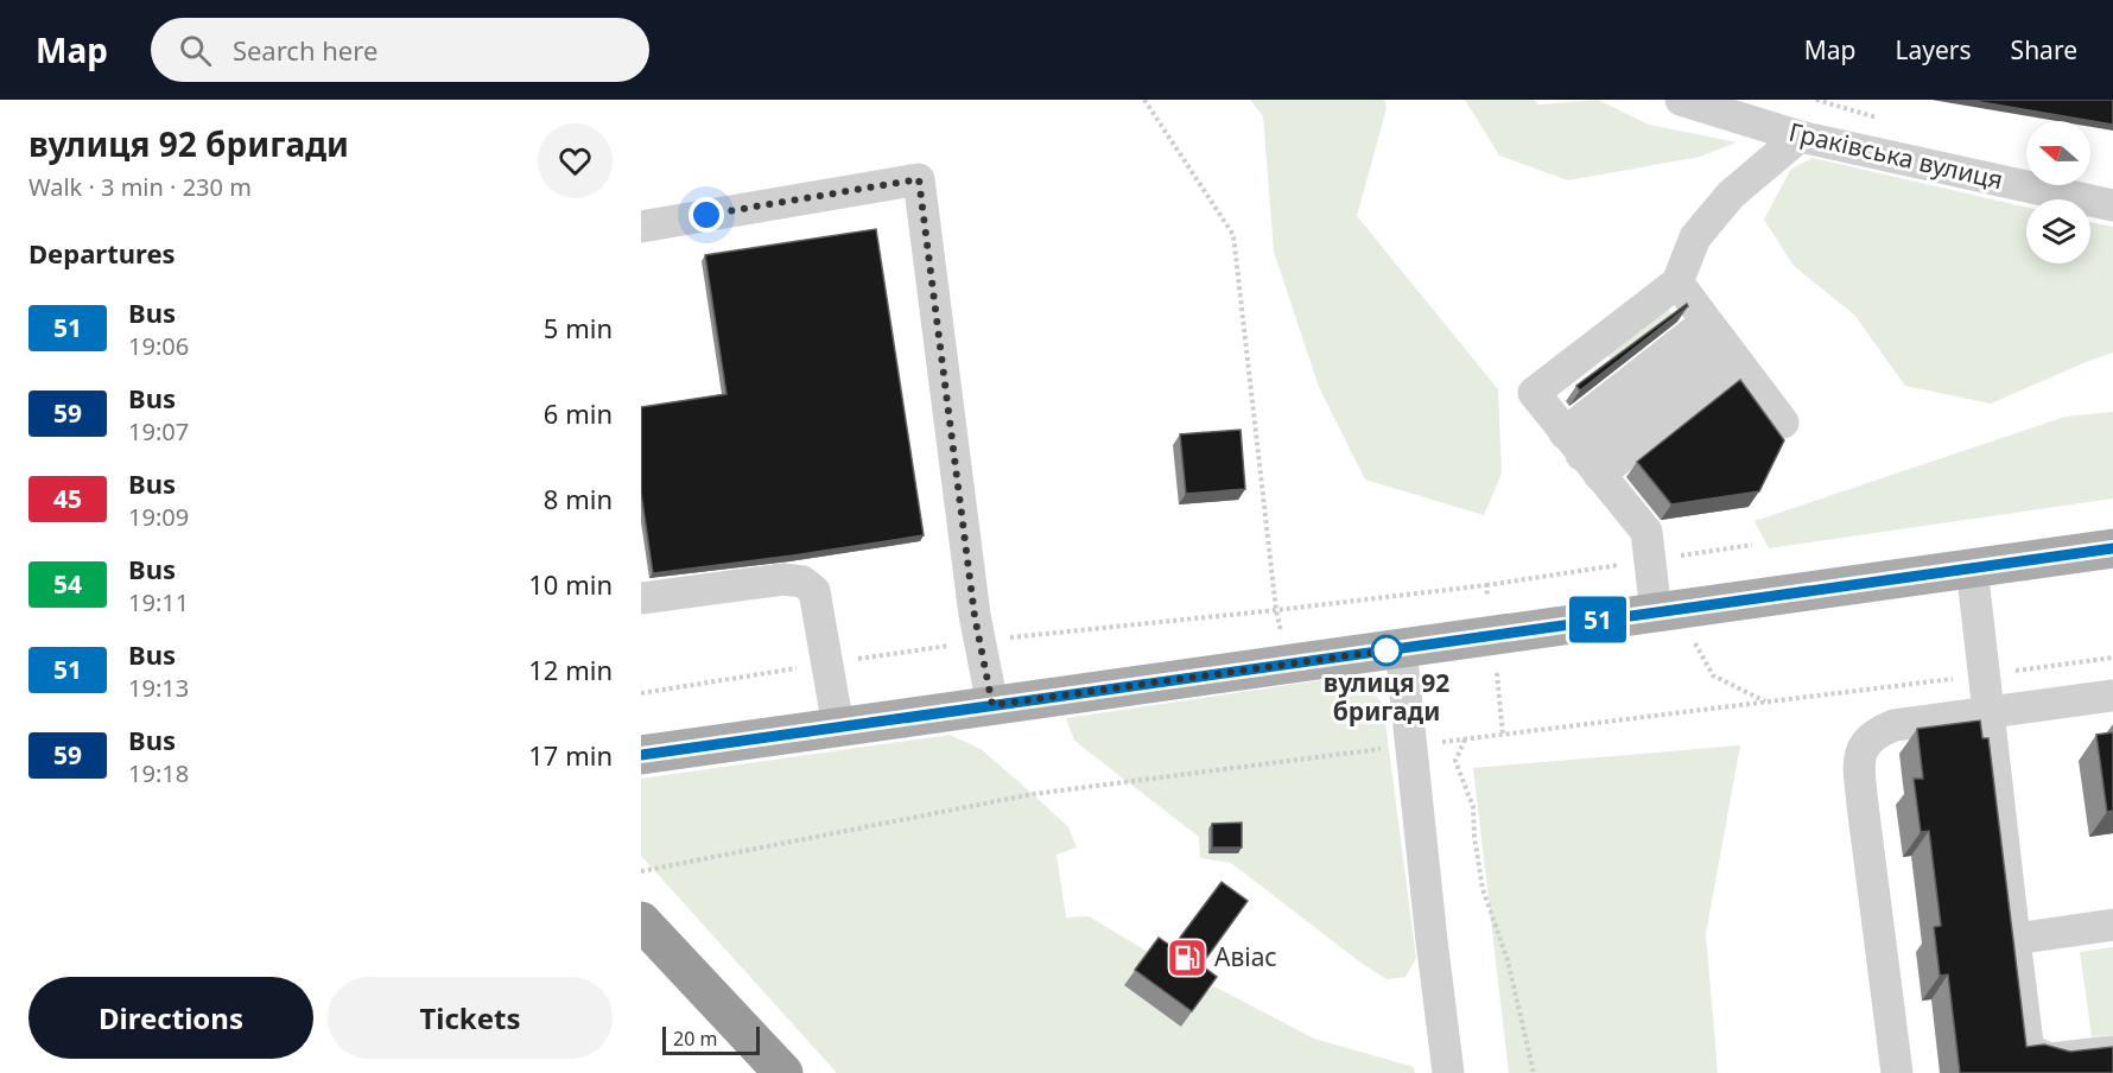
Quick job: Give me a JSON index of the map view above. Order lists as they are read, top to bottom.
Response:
{
  "streets": {
    "street": ["Граківська вулиця"]
  },
  "places": {
    "other": ["вулиця 92 бригади"],
    "fuel station": ["Авіас"]
  },
  "lines": ["bus line 51"],
  "scale_bar": "20 m",
  "north": "left",
  "page": {
    "header": "Map",
    "search": "Search here",
    "nav": ["Map", "Layers", "Share"],
    "heading": [
      ["вулиця 92 бригади", "Walk · 3 min · 230 m"],
      "Departures"
    ],
    "on_map": "51",
    "list": [
      {
        "mark": "51",
        "name": "Bus",
        "note": "19:06",
        "value": "5 min"
      },
      {
        "mark": "59",
        "name": "Bus",
        "note": "19:07",
        "value": "6 min"
      },
      {
        "mark": "45",
        "name": "Bus",
        "note": "19:09",
        "value": "8 min"
      },
      {
        "mark": "54",
        "name": "Bus",
        "note": "19:11",
        "value": "10 min"
      },
      {
        "mark": "51",
        "name": "Bus",
        "note": "19:13",
        "value": "12 min"
      },
      {
        "mark": "59",
        "name": "Bus",
        "note": "19:18",
        "value": "17 min"
      }
    ],
    "buttons": ["Directions", "Tickets"],
    "scale": "20 m"
  }
}
